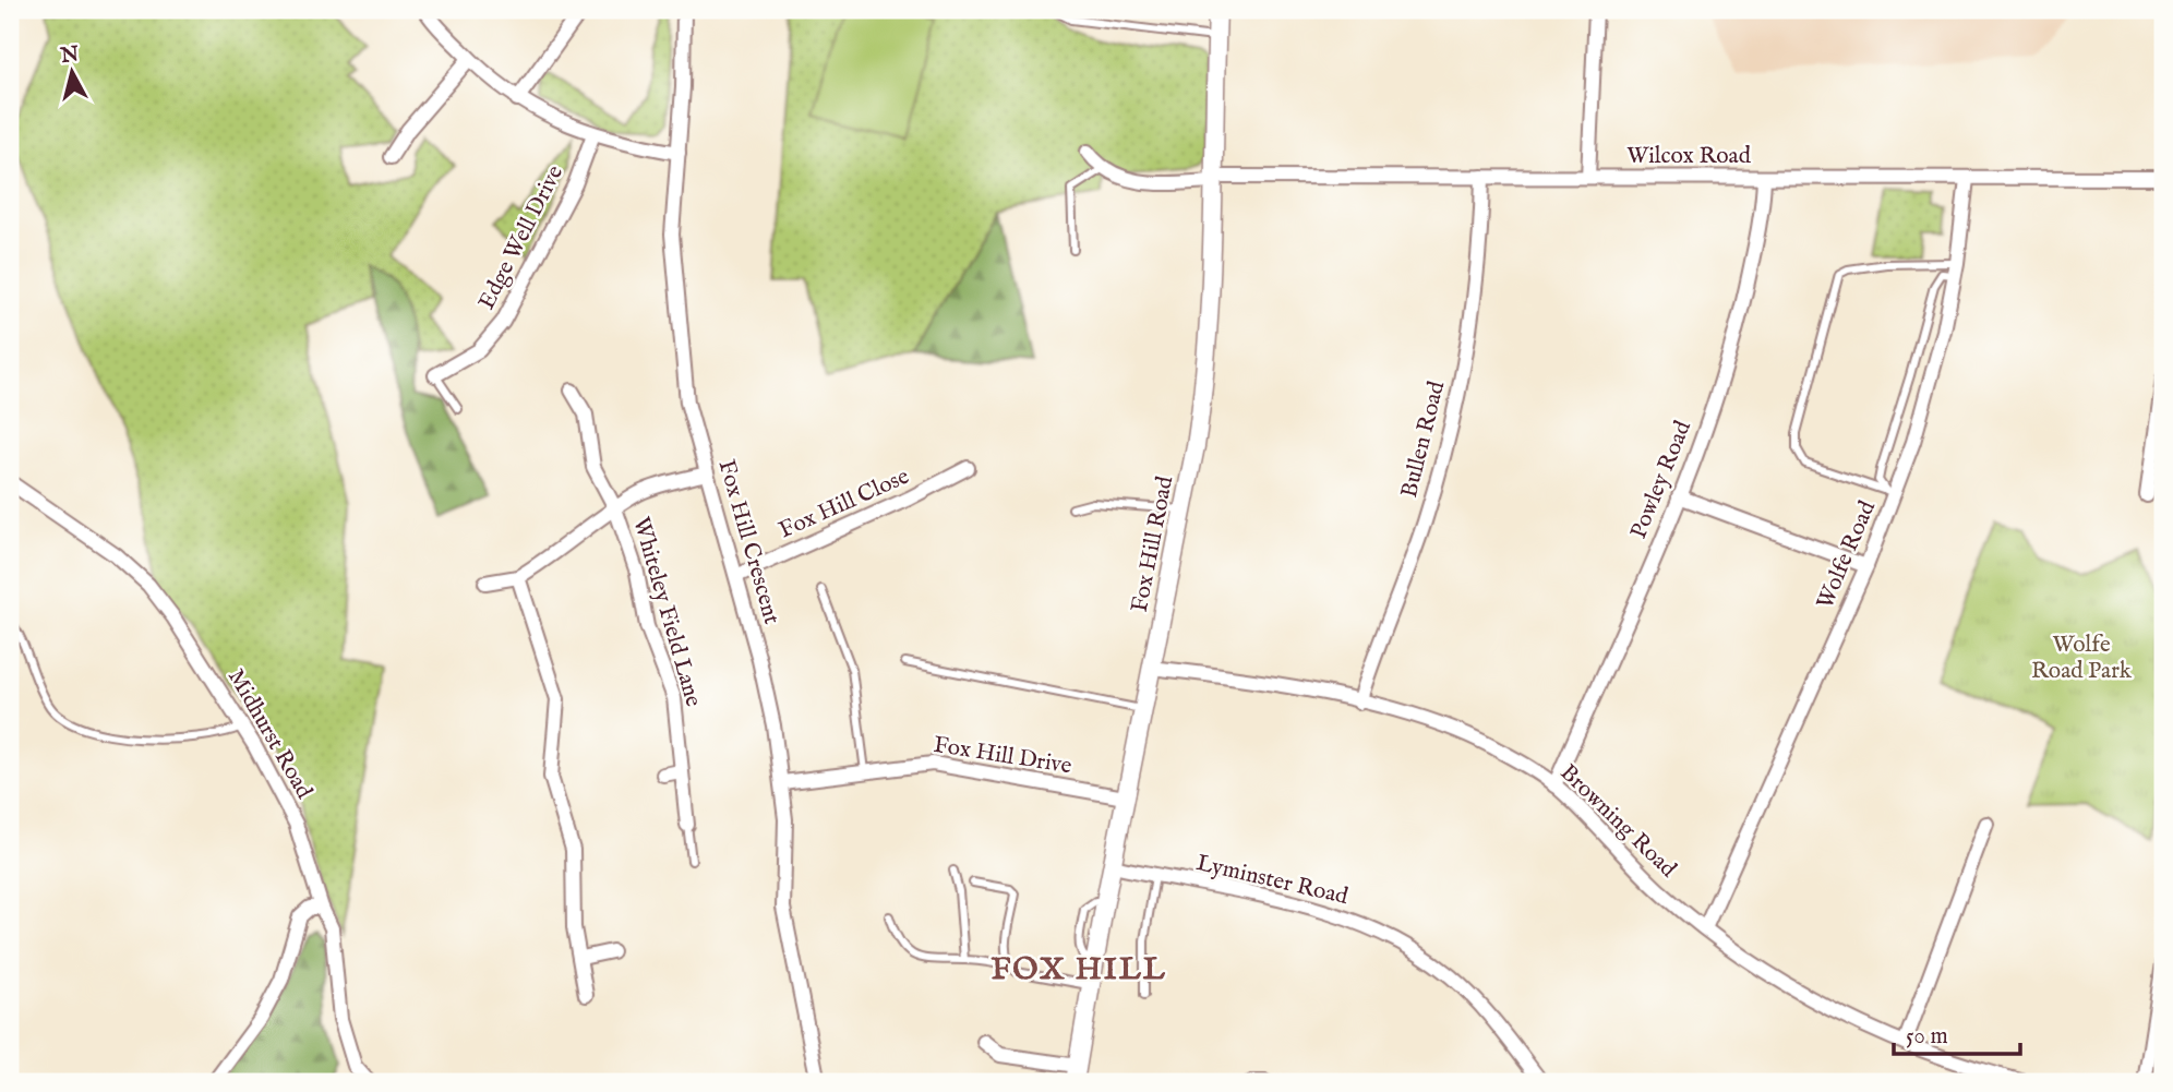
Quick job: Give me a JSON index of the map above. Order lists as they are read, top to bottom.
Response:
{
  "streets": {
    "street": [
      "Wilcox Road",
      "Edge Well Drive",
      "Bullen Road",
      "Powley Road",
      "Fox Hill Close",
      "Fox Hill Crescent",
      "Fox Hill Road",
      "Wolfe Road",
      "Whiteley Field Lane",
      "Midhurst Road",
      "Fox Hill Drive",
      "Browning Road",
      "Lyminster Road"
    ]
  },
  "crossings": [
    ["Wilcox Road", "Bullen Road"],
    ["Wilcox Road", "Powley Road"],
    ["Wilcox Road", "Fox Hill Road"],
    ["Wilcox Road", "Wolfe Road"],
    ["Bullen Road", "Browning Road"],
    ["Powley Road", "Browning Road"],
    ["Fox Hill Close", "Fox Hill Crescent"],
    ["Fox Hill Crescent", "Fox Hill Drive"],
    ["Fox Hill Road", "Fox Hill Drive"],
    ["Fox Hill Road", "Browning Road"],
    ["Fox Hill Road", "Lyminster Road"],
    ["Wolfe Road", "Browning Road"]
  ],
  "districts": ["FOX HILL"],
  "parks": ["Wolfe Road Park"],
  "scale_bar": "50 m",
  "north": "top"
}
